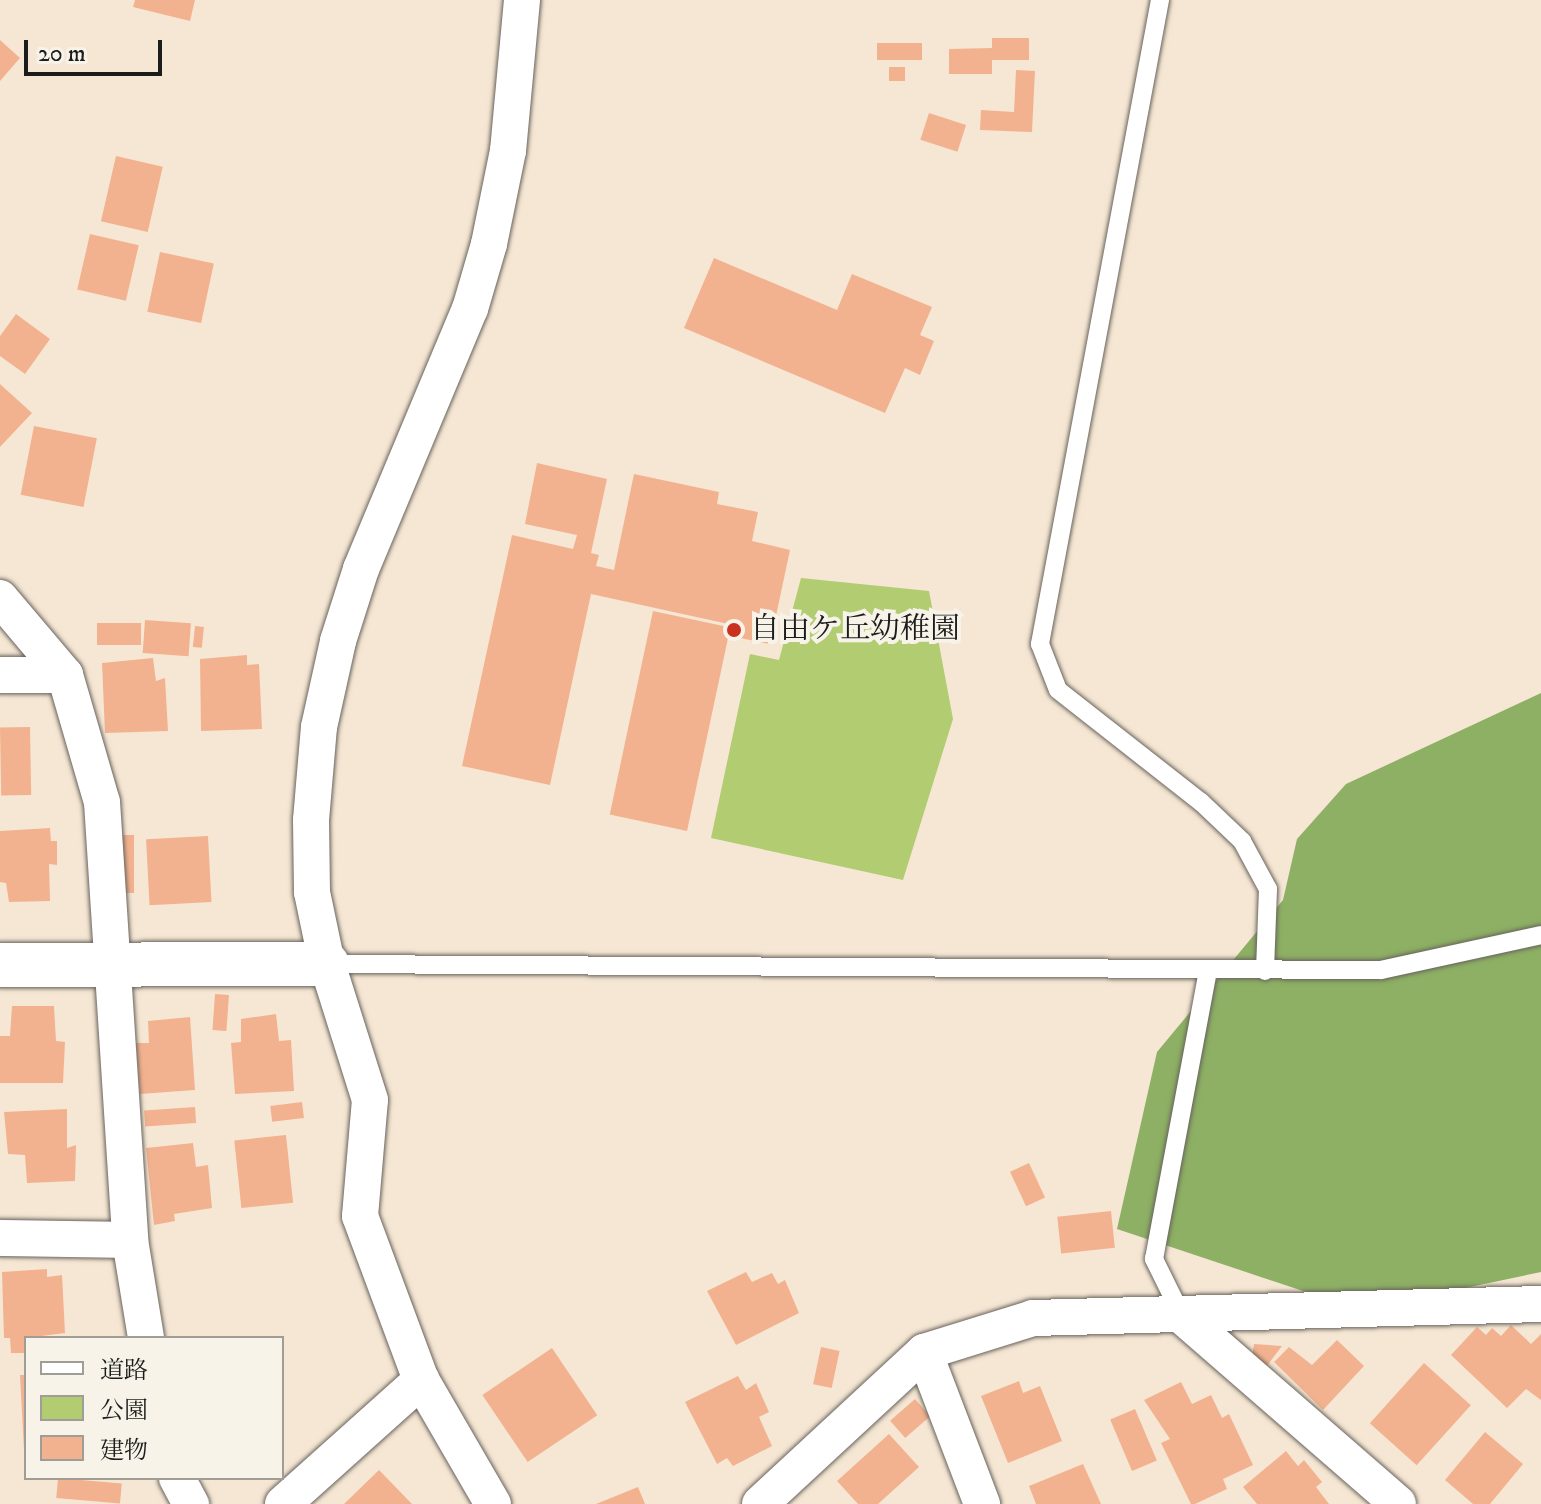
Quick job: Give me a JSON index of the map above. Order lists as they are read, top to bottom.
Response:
{
  "places": ["自由ケ丘幼稚園"],
  "legend": ["道路", "公園", "建物"],
  "scale_bar": "20 m"
}
